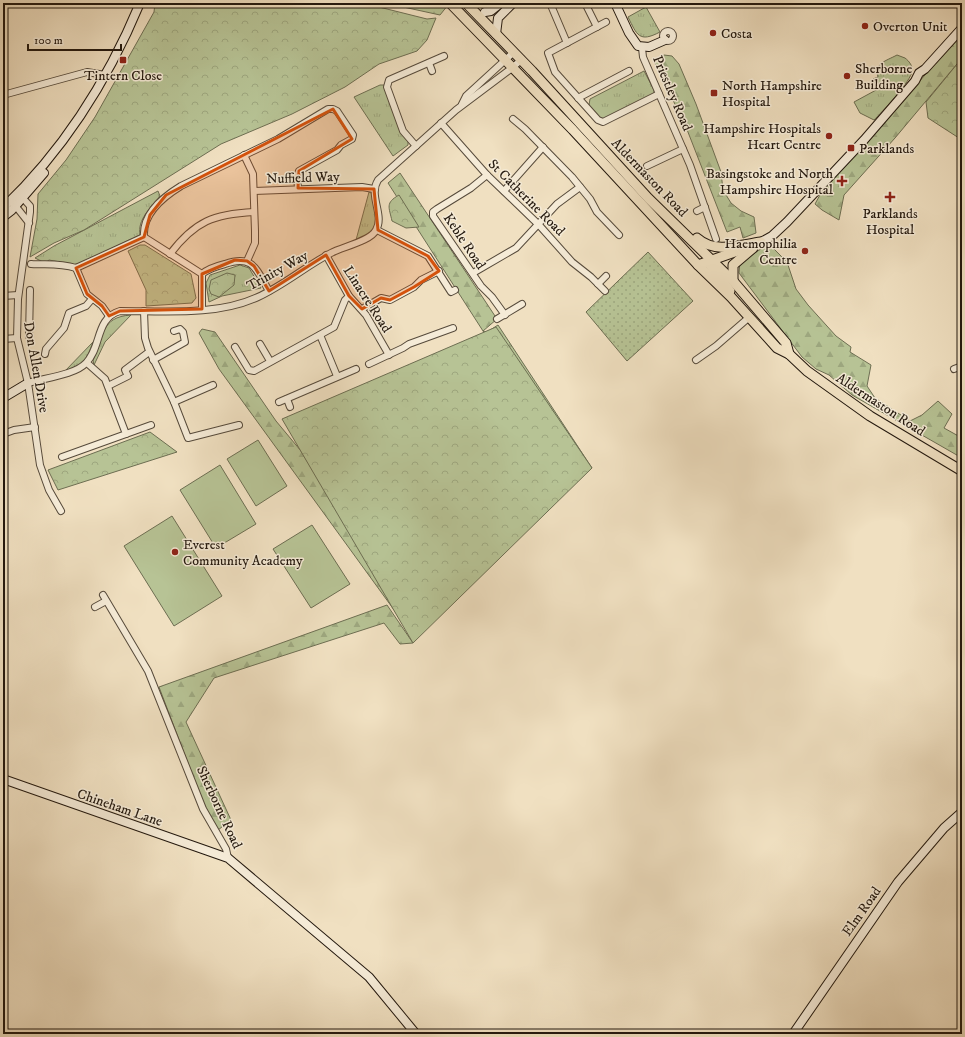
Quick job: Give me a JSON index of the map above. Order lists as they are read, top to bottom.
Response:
{
  "streets": {
    "main road": ["Aldermaston Road"],
    "street": [
      "Priestley Road",
      "Nuffield Way",
      "St Catherine Road",
      "Keble Road",
      "Trinity Way",
      "Linacre Road",
      "Don Allen Drive",
      "Chineham Lane",
      "Sherborne Road",
      "Elm Road"
    ]
  },
  "crossings": [
    ["St Catherine Road", "Keble Road"],
    ["Trinity Way", "Linacre Road"],
    ["Chineham Lane", "Sherborne Road"]
  ],
  "places": {
    "other": [
      "Overton Unit",
      "Costa",
      "Sherborne Building",
      "Hampshire Hospitals Heart Centre",
      "Haemophilia Centre",
      "Everest Community Academy"
    ],
    "transit": ["Tintern Close", "North Hampshire Hospital", "Parklands"],
    "health": ["Basingstoke and North Hampshire Hospital", "Parklands Hospital"]
  },
  "scale_bar": "100 m"
}
